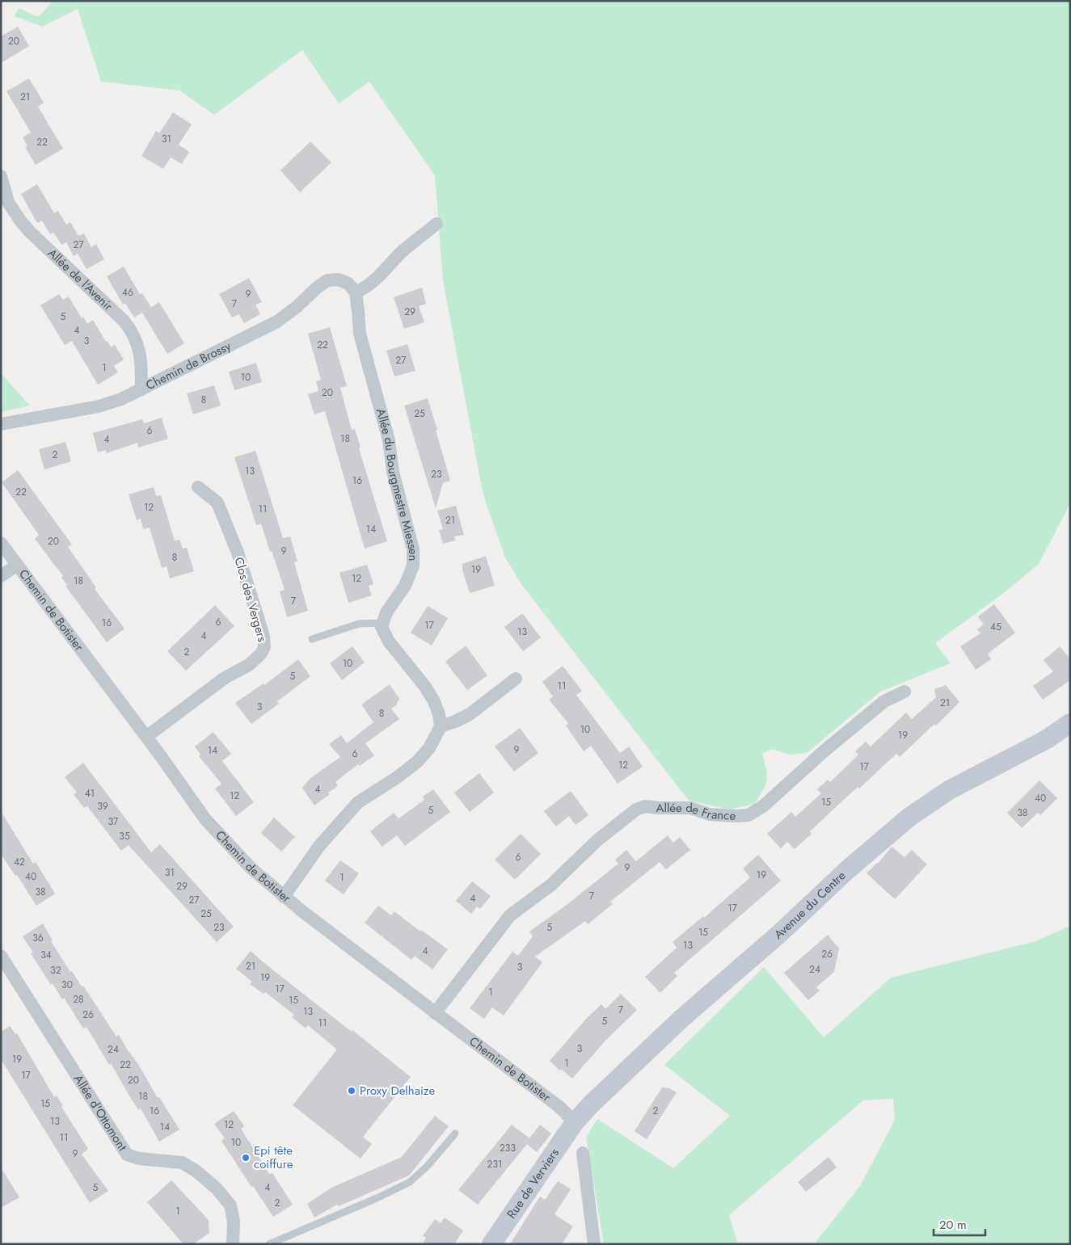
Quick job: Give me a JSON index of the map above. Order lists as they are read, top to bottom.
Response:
{
  "streets": {
    "street": [
      "Allée de l'Avenir",
      "Chemin de Brossy",
      "Allée du Bourgmestre Miessen",
      "Clos des Vergers",
      "Chemin de Botister",
      "Allée de France",
      "Avenue du Centre",
      "Allée d'Ottomont",
      "Rue de Verviers"
    ]
  },
  "crossings": [
    ["Allée de l'Avenir", "Chemin de Brossy"],
    ["Chemin de Brossy", "Allée du Bourgmestre Miessen"],
    ["Clos des Vergers", "Chemin de Botister"],
    ["Chemin de Botister", "Allée de France"],
    ["Chemin de Botister", "Avenue du Centre"],
    ["Chemin de Botister", "Rue de Verviers"],
    ["Avenue du Centre", "Rue de Verviers"]
  ],
  "places": ["Proxy Delhaize", "Epi tête coiffure"],
  "house_numbers": [
    "20",
    "21",
    "31",
    "22",
    "27",
    "46",
    "9",
    "7",
    "29",
    "5",
    "4",
    "3",
    "22",
    "27",
    "1",
    "10",
    "20",
    "8",
    "25",
    "6",
    "18",
    "4",
    "2",
    "13",
    "23",
    "16",
    "22",
    "12",
    "11",
    "21",
    "14",
    "20",
    "9",
    "8",
    "19",
    "12",
    "18",
    "7",
    "6",
    "16",
    "17",
    "45",
    "13",
    "4",
    "2",
    "10",
    "5",
    "11",
    "21",
    "3",
    "8",
    "10",
    "19",
    "9",
    "14",
    "6",
    "12",
    "17",
    "4",
    "41",
    "12",
    "40",
    "15",
    "39",
    "5",
    "38",
    "37",
    "35",
    "6",
    "42",
    "9",
    "31",
    "19",
    "40",
    "1",
    "29",
    "38",
    "7",
    "4",
    "27",
    "17",
    "25",
    "23",
    "5",
    "15",
    "36",
    "13",
    "4",
    "26",
    "34",
    "21",
    "3",
    "24",
    "32",
    "19",
    "30",
    "17",
    "1",
    "28",
    "15",
    "7",
    "13",
    "26",
    "5",
    "11",
    "3",
    "24",
    "19",
    "1",
    "22",
    "17",
    "20",
    "18",
    "15",
    "16",
    "2",
    "13",
    "12",
    "14",
    "11",
    "10",
    "233",
    "9",
    "231",
    "5",
    "4",
    "2",
    "1"
  ],
  "scale_bar": "20 m"
}
